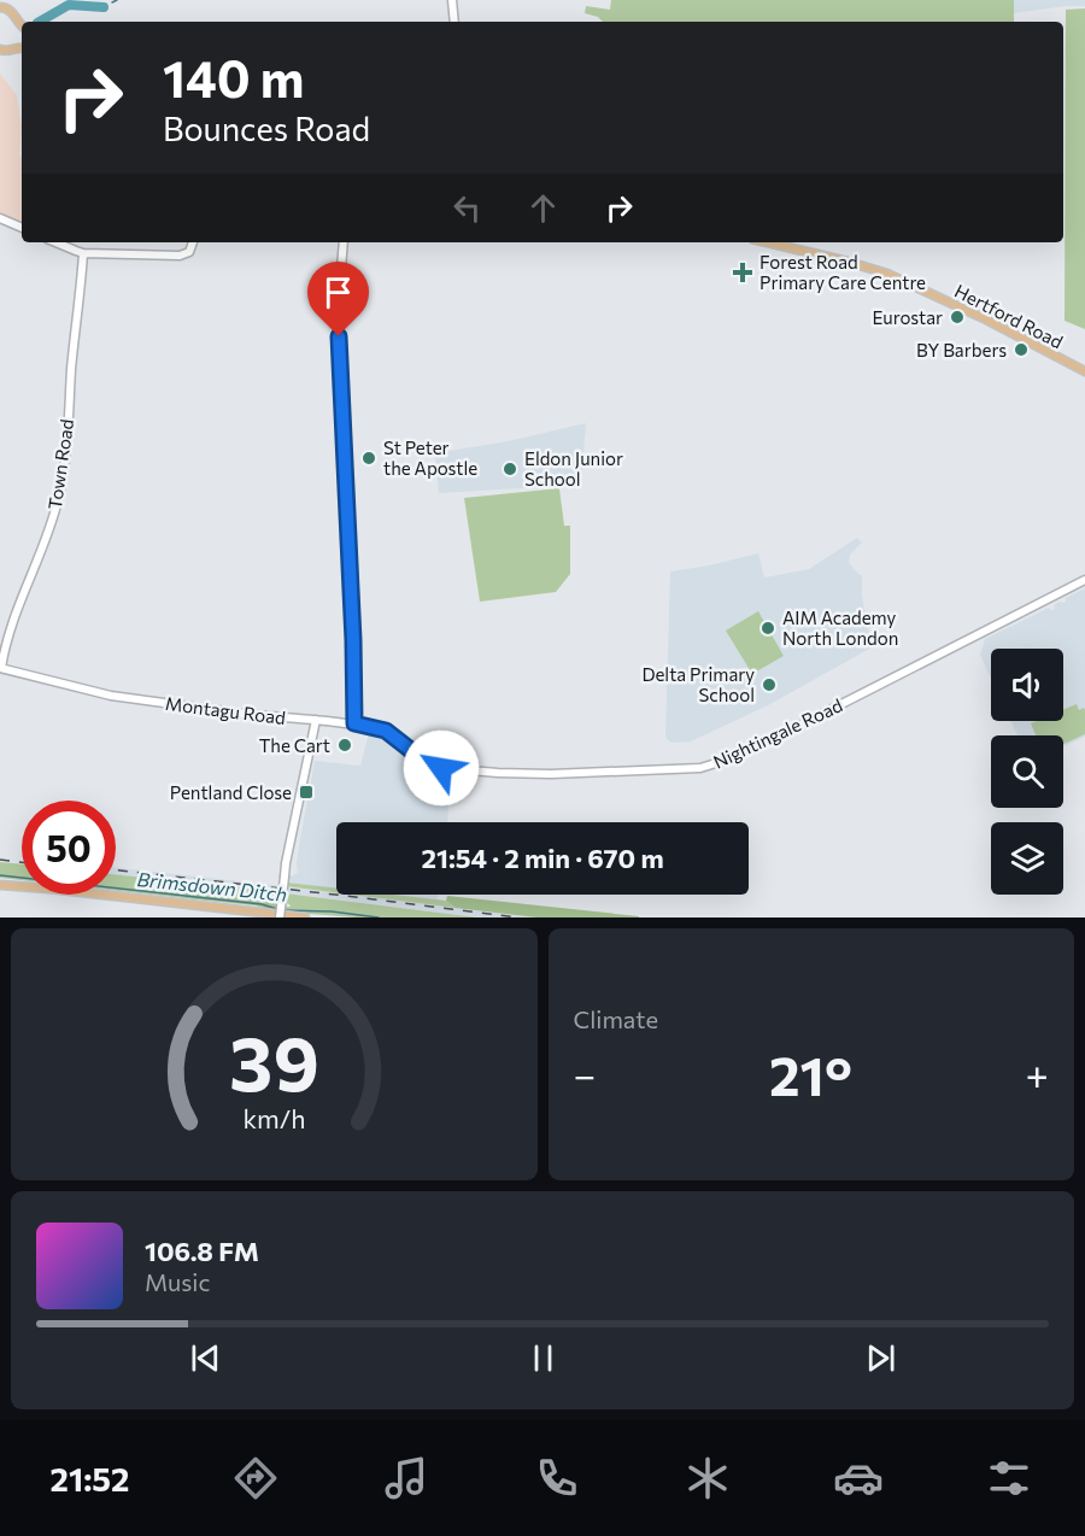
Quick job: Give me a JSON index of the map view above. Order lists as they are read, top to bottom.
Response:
{
  "streets": {
    "main road": ["Hertford Road"],
    "street": ["Town Road", "Montagu Road", "Nightingale Road"]
  },
  "crossings": [
    ["Town Road", "Montagu Road"],
    ["Montagu Road", "Nightingale Road"]
  ],
  "water": ["Brimsdown Ditch"],
  "places": {
    "health": ["Forest Road Primary Care Centre"],
    "other": [
      "Eurostar",
      "BY Barbers",
      "St Peter the Apostle",
      "Eldon Junior School",
      "AIM Academy North London",
      "Delta Primary School",
      "The Cart"
    ],
    "transit": ["Pentland Close"]
  },
  "page": {
    "turn": ["140 m", "Bounces Road"],
    "limit": "50",
    "trip": "21:54 · 2 min · 670 m",
    "tile": "Climate",
    "heat": ["−", "21°", "+"],
    "song": ["106.8 FM", "Music"],
    "tabs": "21:52",
    "gauge": ["39", "km/h"]
  }
}
